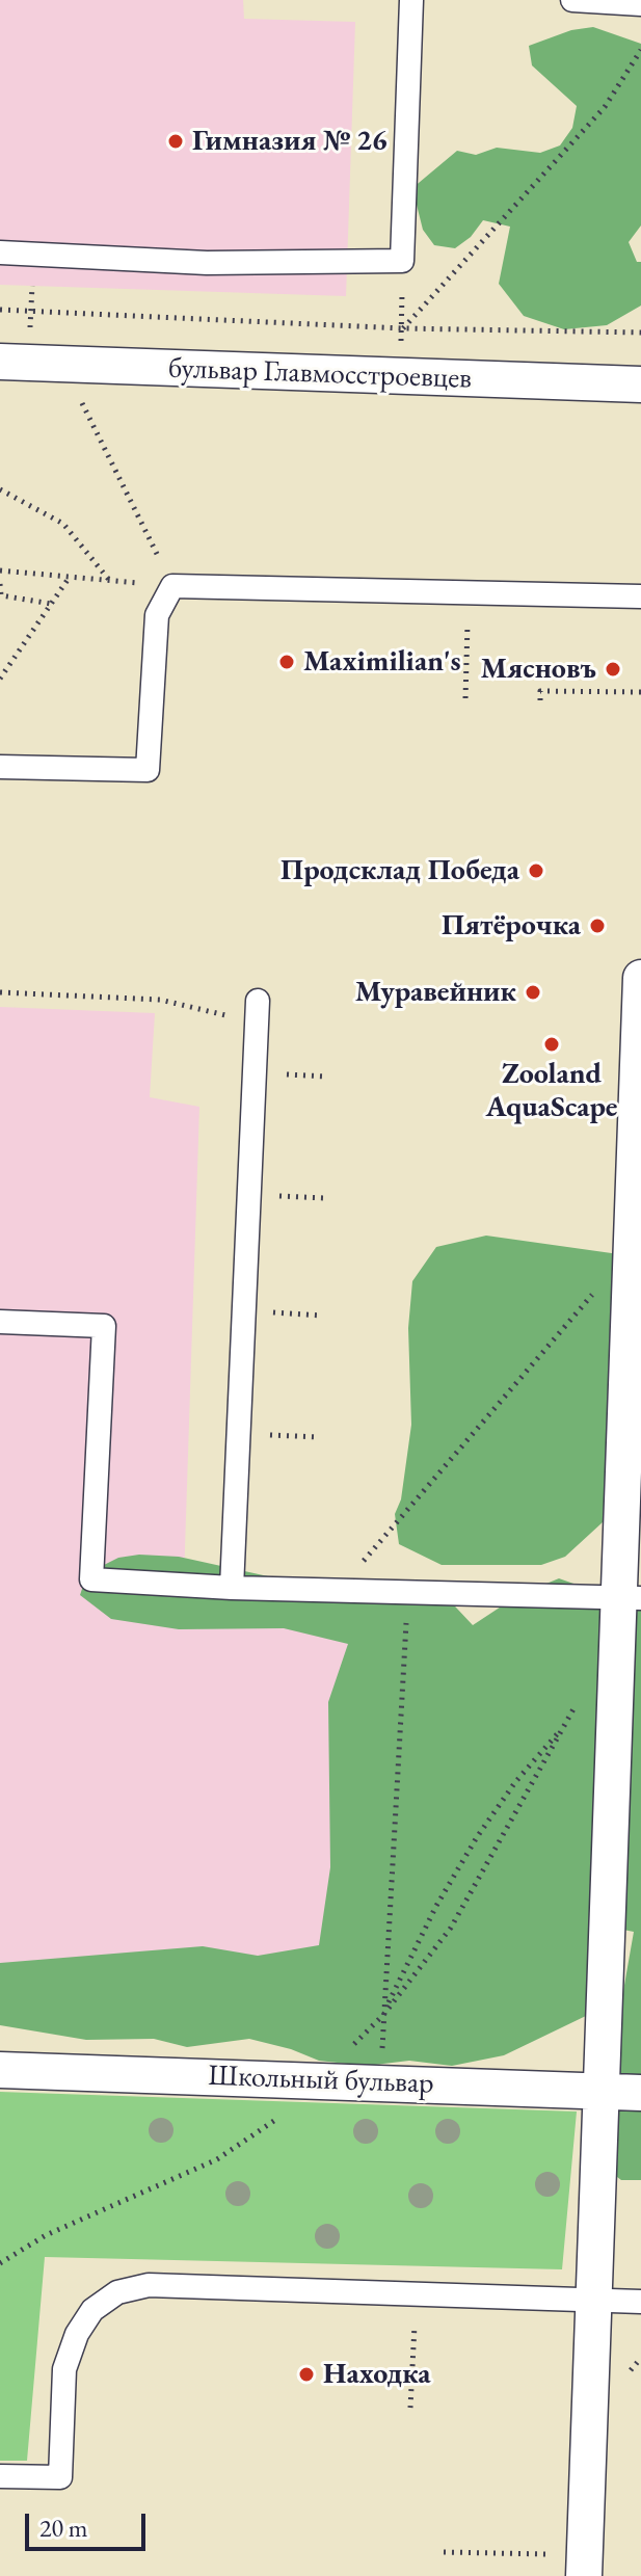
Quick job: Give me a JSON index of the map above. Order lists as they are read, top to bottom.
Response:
{
  "streets": {
    "street": ["бульвар Главмосстроевцев", "Школьный бульвар"]
  },
  "places": [
    "Гимназия № 26",
    "Maximilian's",
    "Мясновъ",
    "Продсклад Победа",
    "Пятёрочка",
    "Муравейник",
    "Zooland AquaScape",
    "Находка"
  ],
  "scale_bar": "20 m"
}
